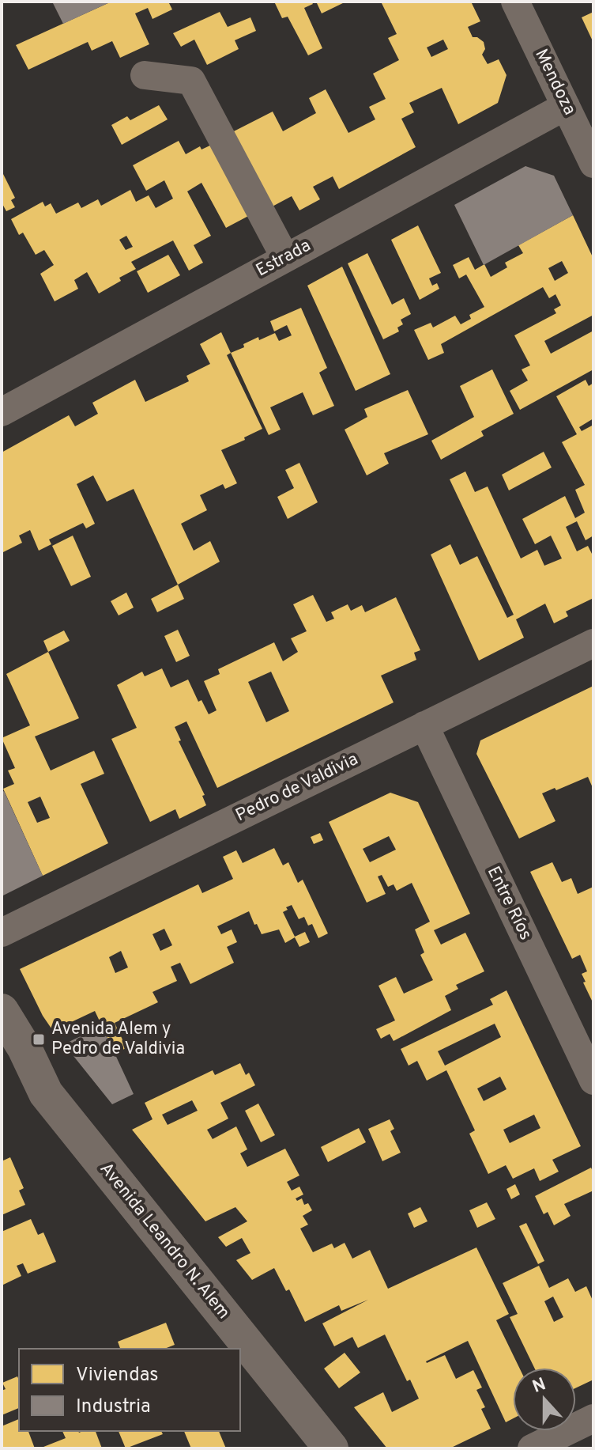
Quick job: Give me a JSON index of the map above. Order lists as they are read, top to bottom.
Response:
{
  "streets": {
    "street": [
      "Mendoza",
      "Estrada",
      "Pedro de Valdivia",
      "Entre Ríos",
      "Avenida Leandro N. Alem"
    ]
  },
  "crossings": [
    ["Mendoza", "Estrada"],
    ["Pedro de Valdivia", "Entre Ríos"]
  ],
  "places": {
    "transit": ["Avenida Alem y Pedro de Valdivia"]
  },
  "legend": ["Viviendas", "Industria"],
  "north": "top"
}
